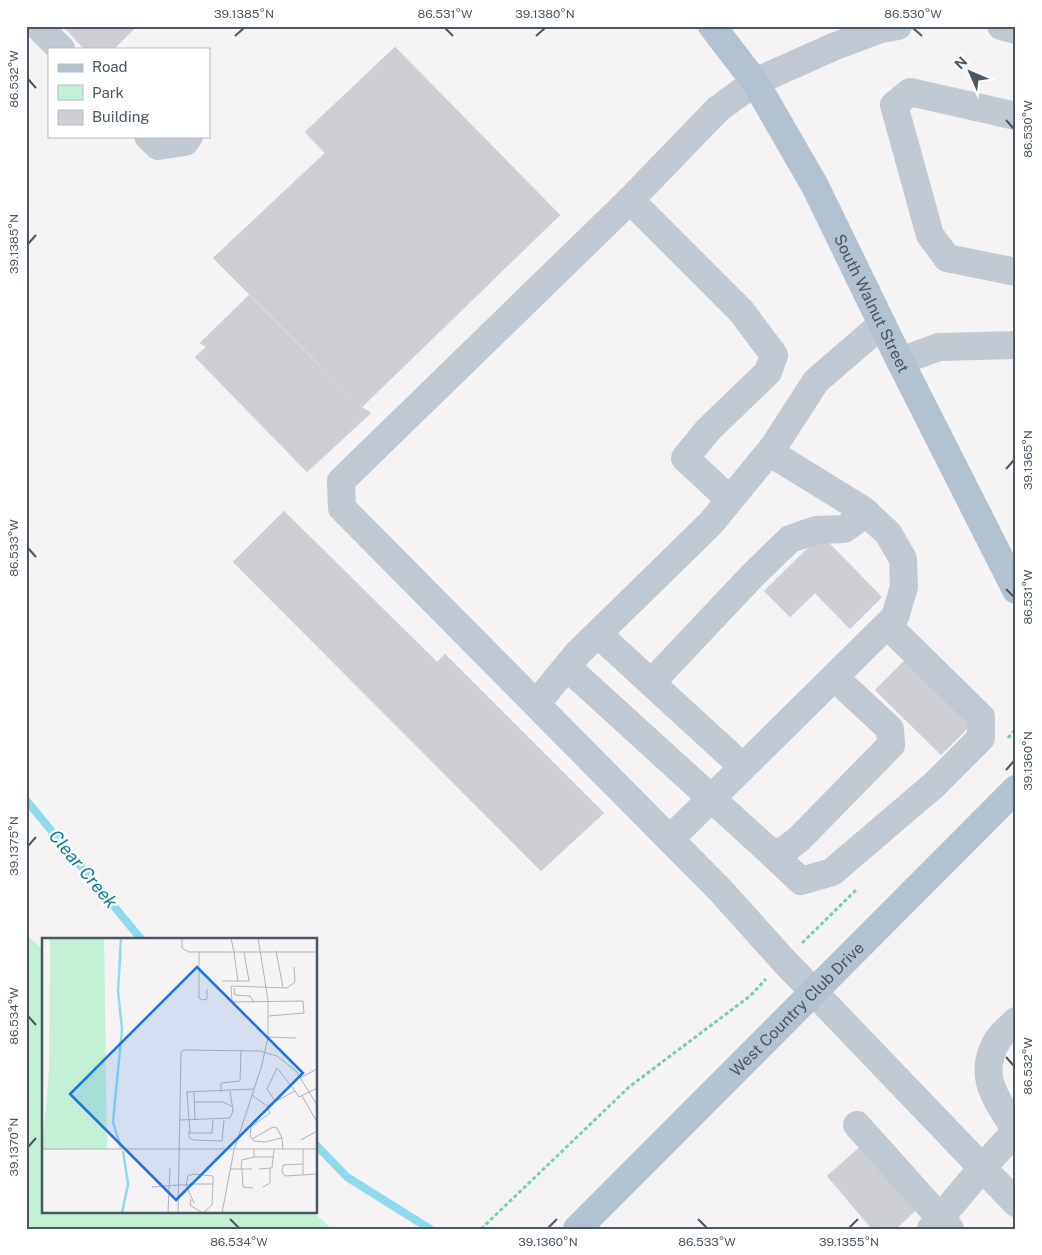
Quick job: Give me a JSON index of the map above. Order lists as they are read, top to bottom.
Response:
{
  "streets": {
    "main road": ["South Walnut Street", "West Country Club Drive"]
  },
  "water": ["Clear Creek"],
  "legend": ["Road", "Park", "Building"],
  "north": "top left",
  "coordinates": [
    "39.1385°N",
    "86.531°W",
    "39.1380°N",
    "86.530°W",
    "86.532°W",
    "39.1365°N",
    "86.533°W",
    "39.1360°N",
    "39.1375°N",
    "86.534°W",
    "39.1370°N",
    "39.1355°N"
  ]
}
